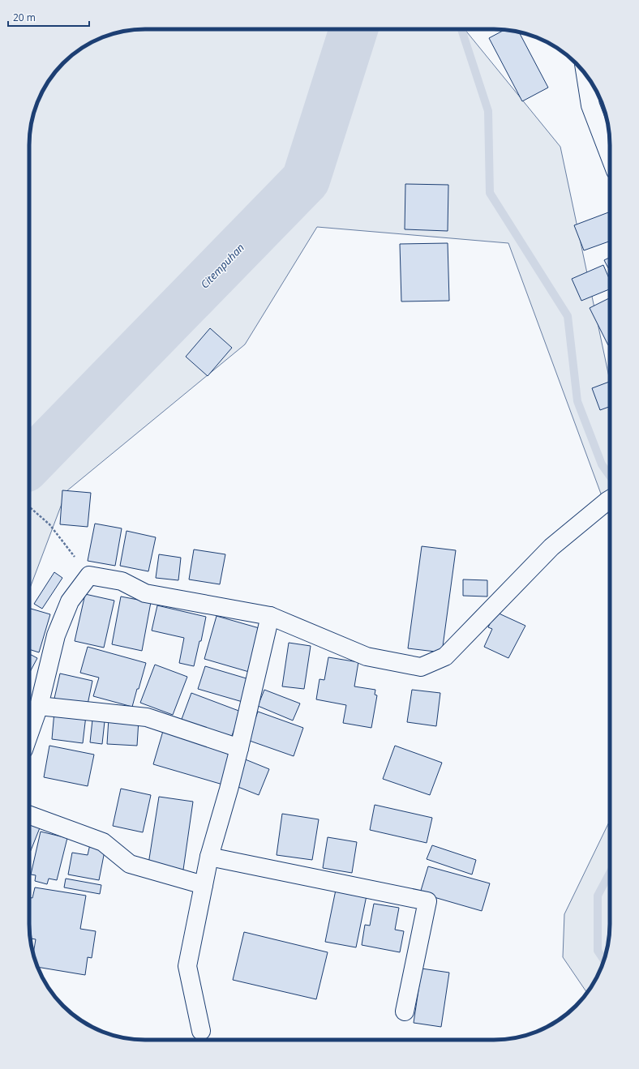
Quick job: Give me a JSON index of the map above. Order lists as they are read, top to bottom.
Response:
{
  "water": ["Citempuhan"],
  "scale_bar": "20 m"
}
